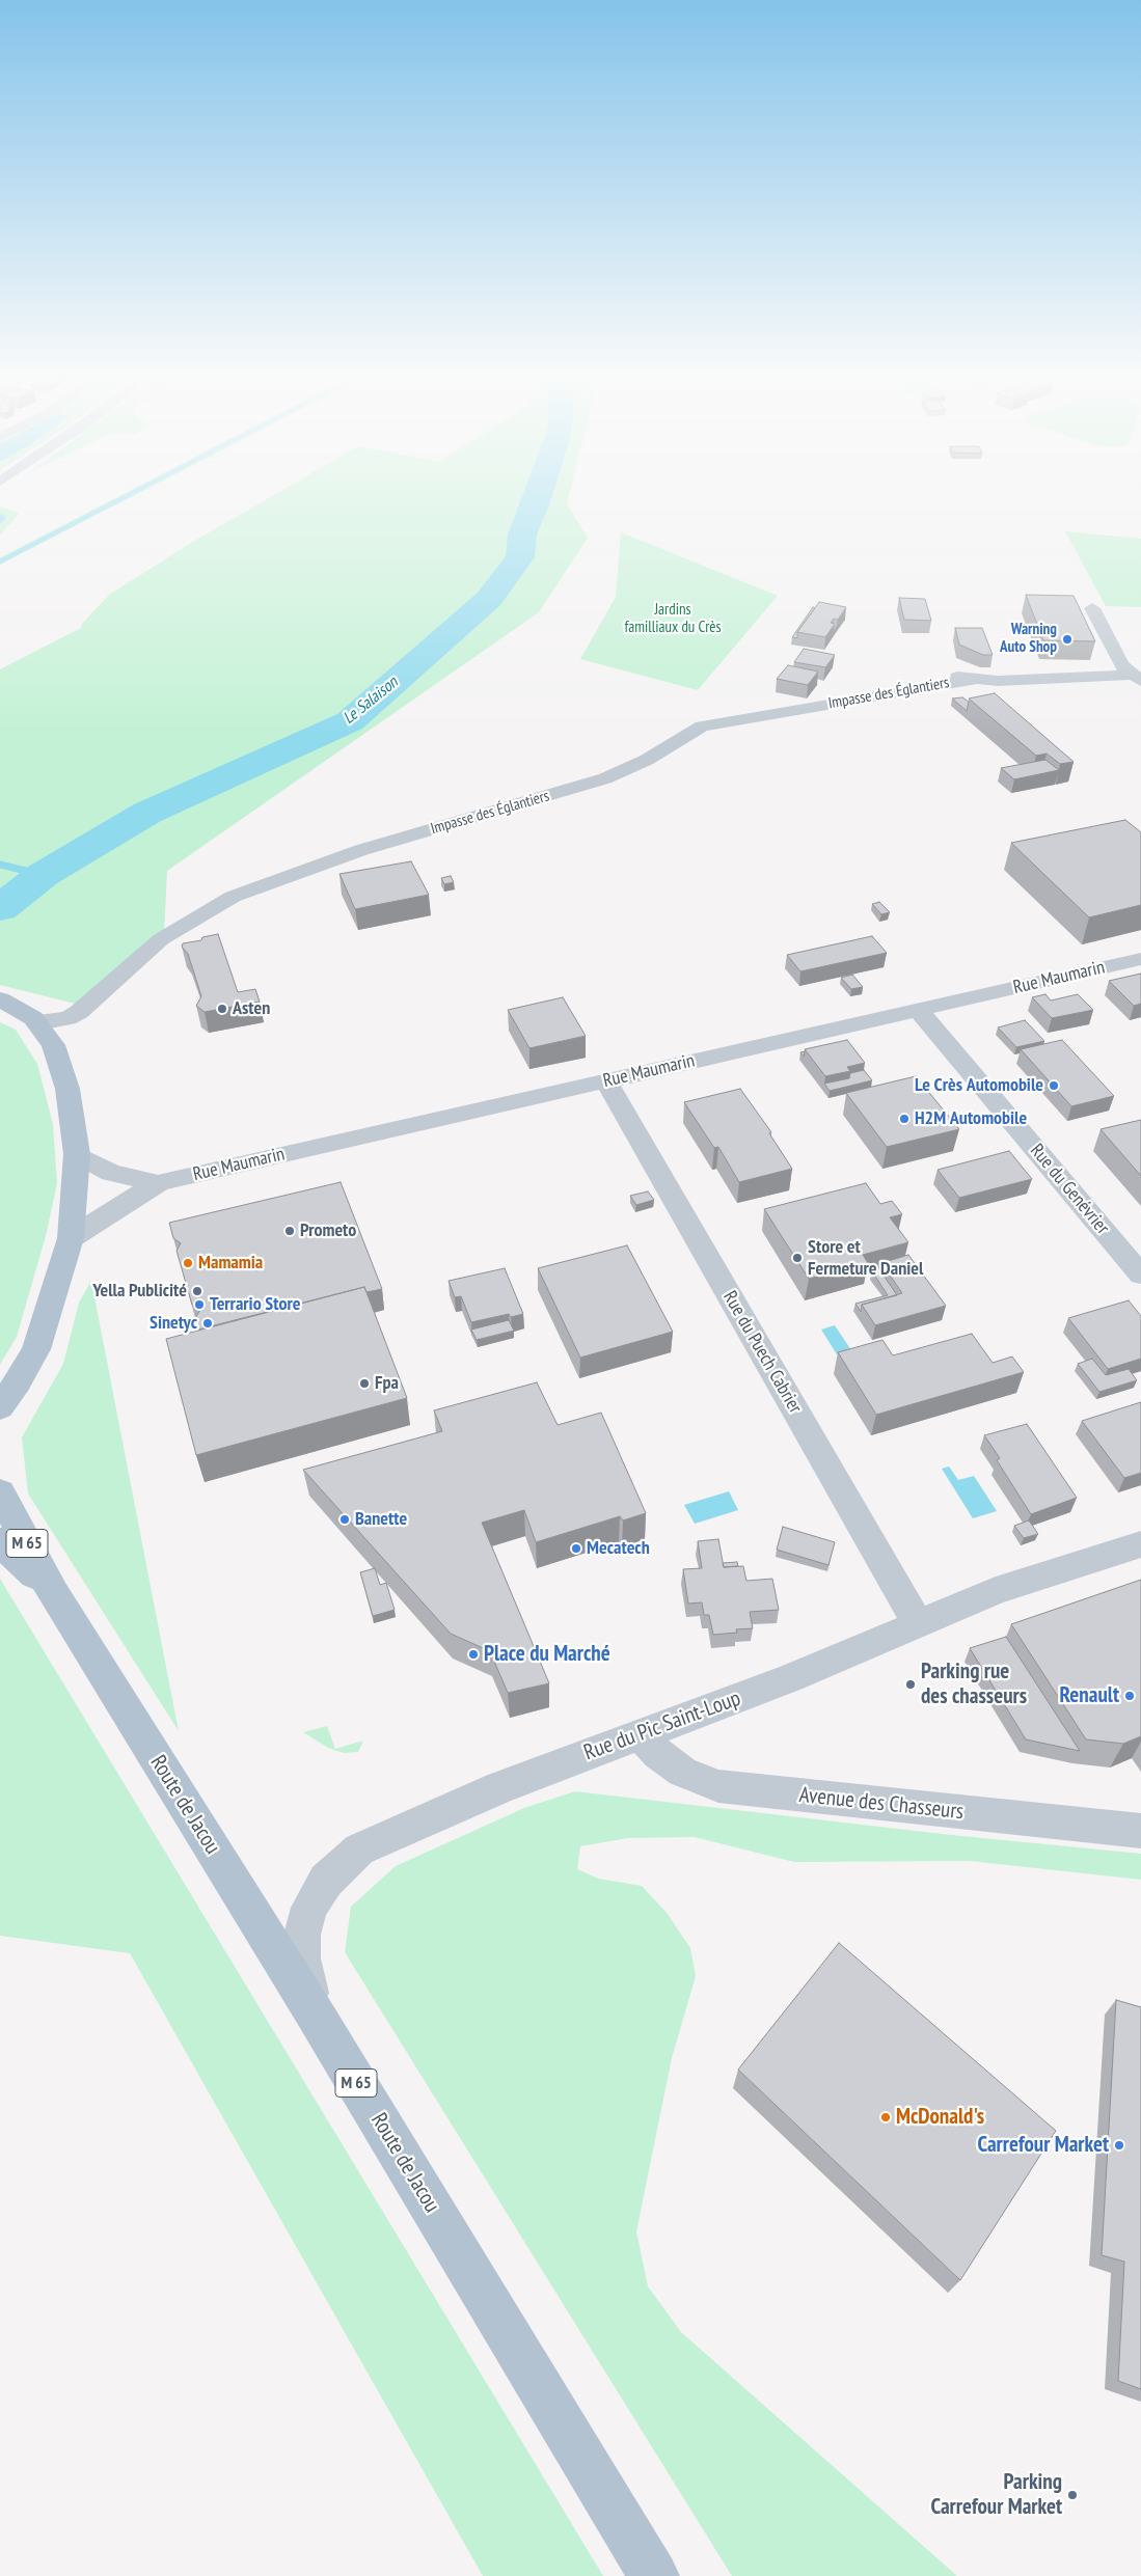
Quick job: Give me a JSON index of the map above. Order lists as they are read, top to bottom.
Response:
{
  "streets": {
    "main road": ["M 65", "Route de Jacou"],
    "street": [
      "Impasse des Églantiers",
      "Rue Maumarin",
      "Rue du Genévrier",
      "Rue du Puech Cabrier",
      "Rue du Pic Saint-Loup",
      "Avenue des Chasseurs"
    ]
  },
  "crossings": [
    ["Rue Maumarin", "Rue du Genévrier"],
    ["Rue Maumarin", "Rue du Puech Cabrier"],
    ["Rue du Puech Cabrier", "Rue du Pic Saint-Loup"],
    ["Rue du Pic Saint-Loup", "Avenue des Chasseurs"],
    ["Rue du Pic Saint-Loup", "Route de Jacou"]
  ],
  "water": ["Le Salaison"],
  "parks": ["Jardins familliaux du Crès"],
  "places": [
    "Warning Auto Shop",
    "Asten",
    "Le Crès Automobile",
    "H2M Automobile",
    "Prometo",
    "Store et Fermeture Daniel",
    "Mamamia",
    "Yella Publicité",
    "Terrario Store",
    "Sinetyc",
    "Fpa",
    "Banette",
    "Mecatech",
    "Place du Marché",
    "Parking rue des chasseurs",
    "Renault",
    "McDonald's",
    "Carrefour Market",
    "Parking Carrefour Market"
  ]
}
